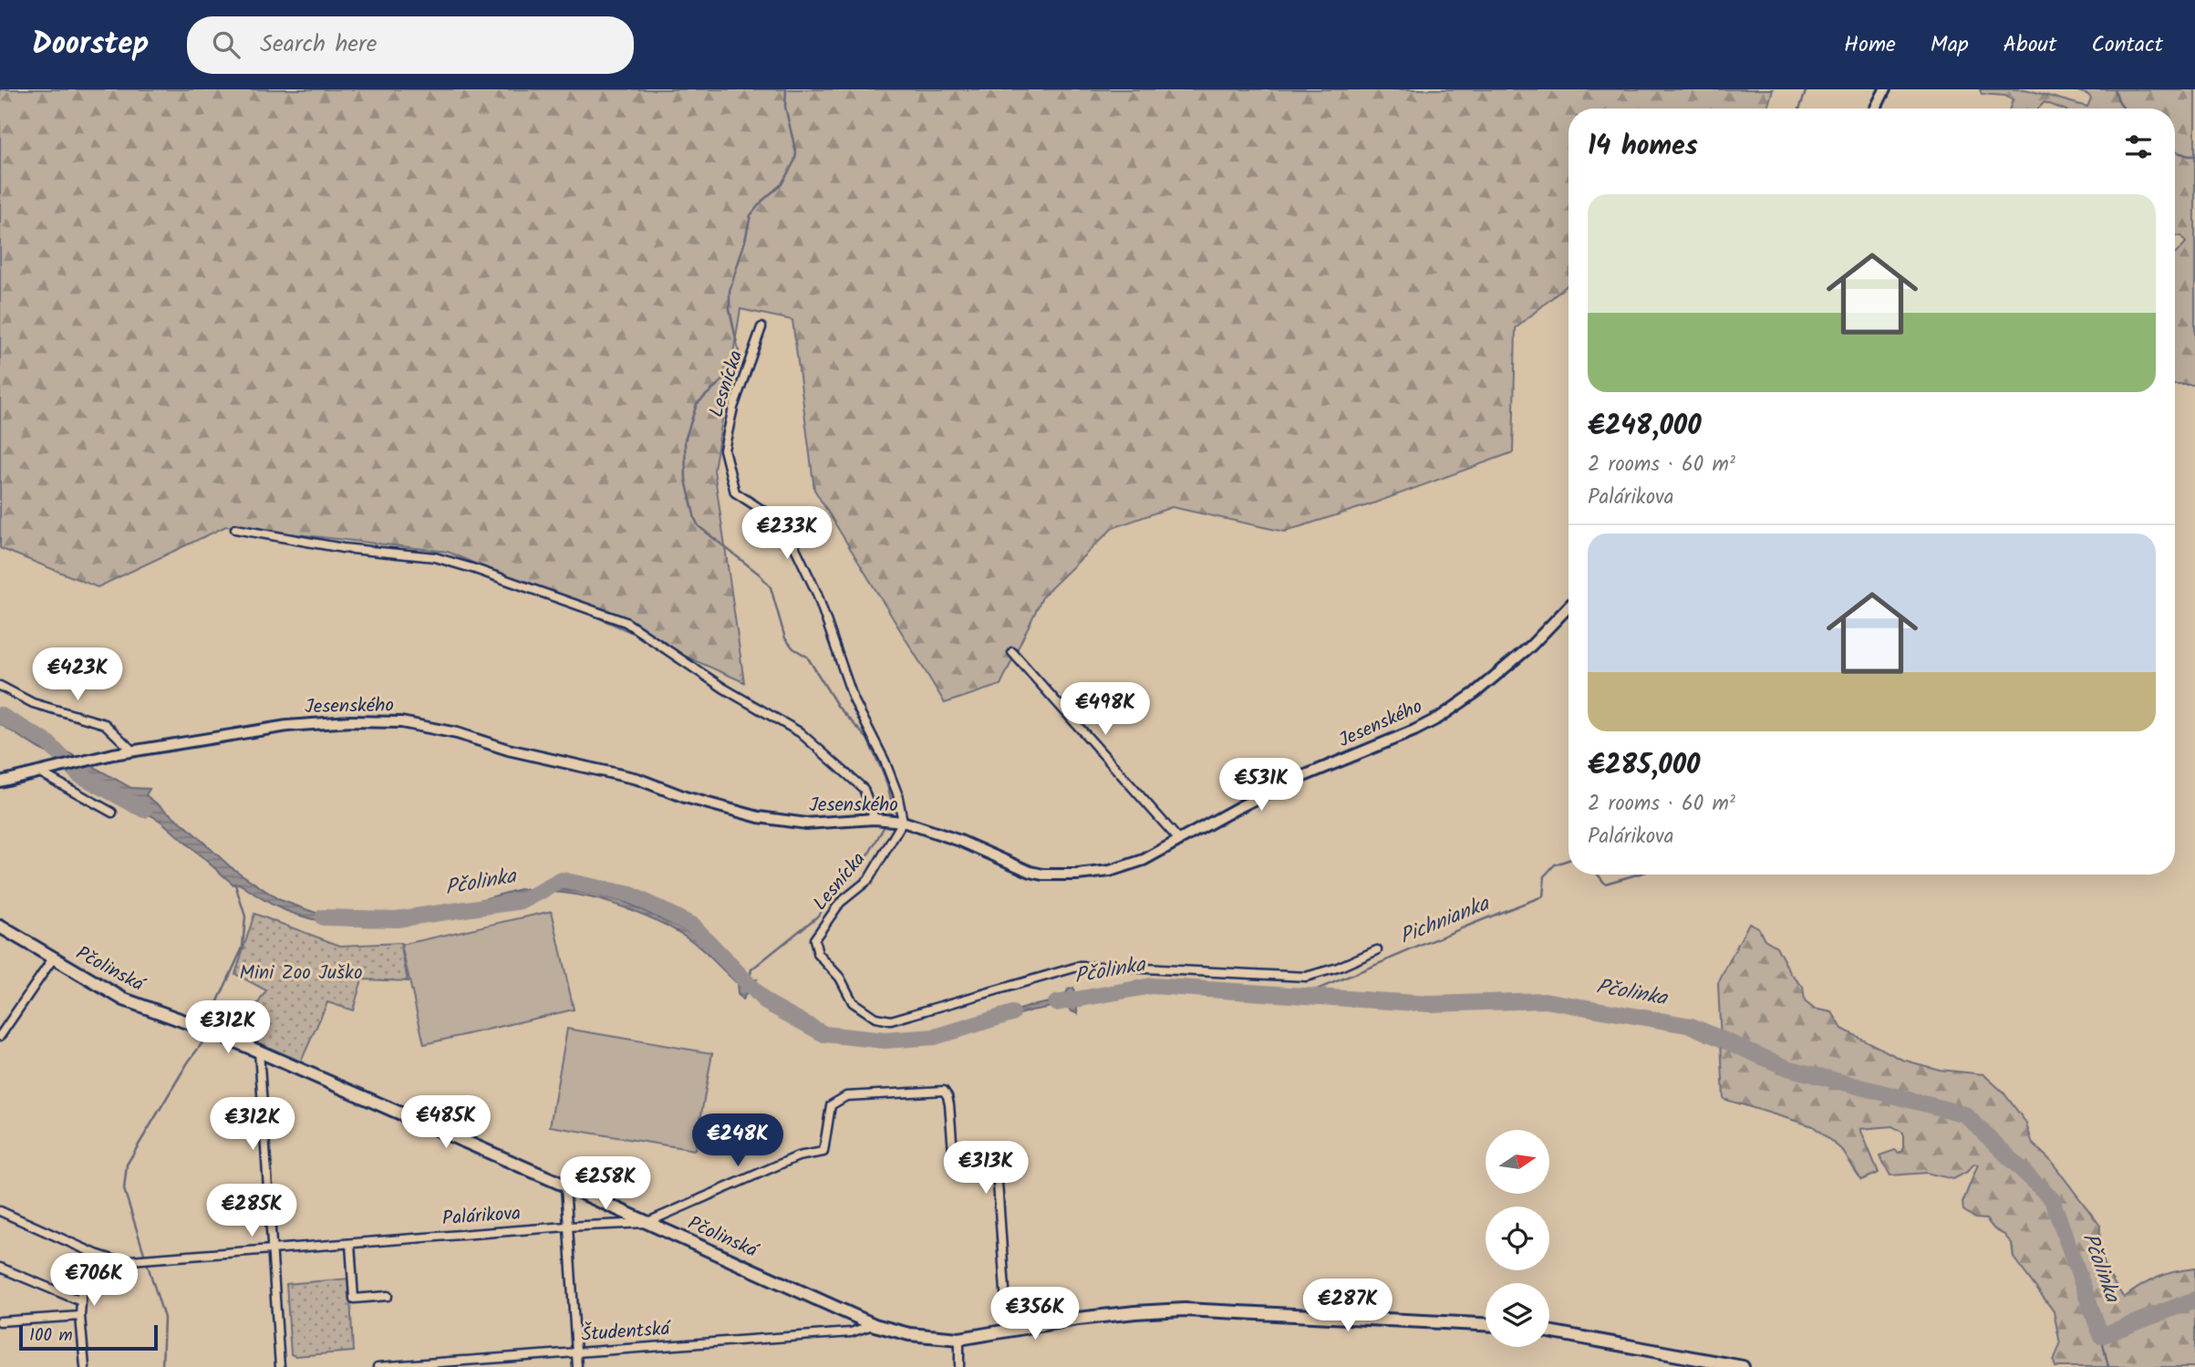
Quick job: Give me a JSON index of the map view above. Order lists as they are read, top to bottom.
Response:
{
  "streets": {
    "main road": ["Pčolinská"],
    "street": [
      "Lesnícka",
      "Jesenského",
      "Palárikova",
      "Študentská"
    ]
  },
  "crossings": [
    ["Lesnícka", "Jesenského"],
    ["Pčolinská", "Palárikova"],
    ["Pčolinská", "Študentská"]
  ],
  "water": ["Pčolinka", "Pichnianka"],
  "parks": ["Mini Zoo Juško"],
  "scale_bar": "100 m",
  "north": "right",
  "page": {
    "header": "Doorstep",
    "search": "Search here",
    "nav": [
      "Home",
      "Map",
      "About",
      "Contact"
    ],
    "heading": "14 homes",
    "list": [
      {
        "name": "€248,000",
        "note": "2 rooms · 60 m² · Palárikova"
      },
      {
        "name": "€285,000",
        "note": "2 rooms · 60 m² · Palárikova"
      }
    ],
    "price": [
      "€233K",
      "€423K",
      "€498K",
      "€531K",
      "€312K",
      "€485K",
      "€312K",
      "€248K",
      "€313K",
      "€258K",
      "€285K",
      "€706K",
      "€287K",
      "€356K"
    ],
    "scale": "100 m"
  }
}
